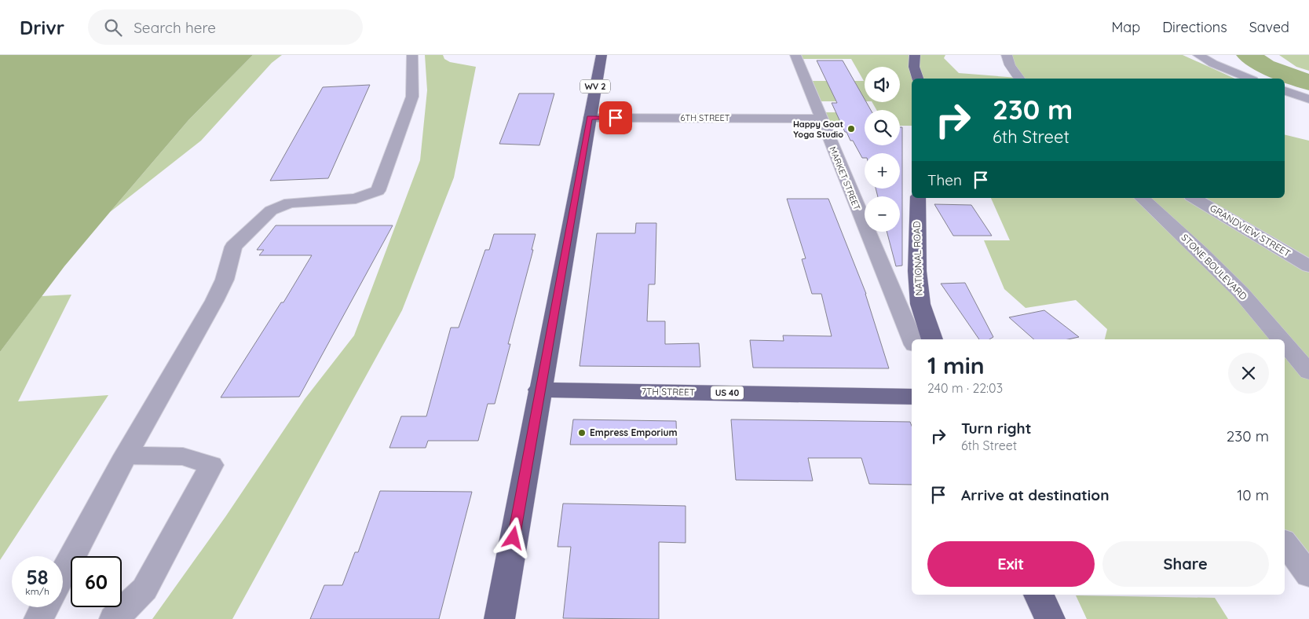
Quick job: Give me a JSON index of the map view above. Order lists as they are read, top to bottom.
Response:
{
  "streets": {
    "main road": [
      "WV 2",
      "NATIONAL ROAD",
      "7TH STREET",
      "US 40"
    ],
    "street": [
      "6TH STREET",
      "MARKET STREET",
      "GRANDVIEW STREET",
      "STONE BOULEVARD"
    ]
  },
  "crossings": [
    ["WV 2", "6TH STREET"],
    ["WV 2", "7TH STREET"],
    ["6TH STREET", "MARKET STREET"]
  ],
  "places": ["Happy Goat Yoga Studio", "Empress Emporium"],
  "page": {
    "header": "Drivr",
    "search": "Search here",
    "nav": ["Map", "Directions", "Saved"],
    "map_buttons": ["+", "−"],
    "turn": ["230 m", "6th Street"],
    "then": "Then",
    "heading": ["1 min", "240 m · 22:03"],
    "list": [
      {
        "name": "Turn right",
        "note": "6th Street",
        "value": "230 m"
      },
      {
        "name": "Arrive at destination",
        "value": "10 m"
      }
    ],
    "buttons": ["Exit", "Share"],
    "speed": "58 km/h",
    "limit": "60"
  }
}
